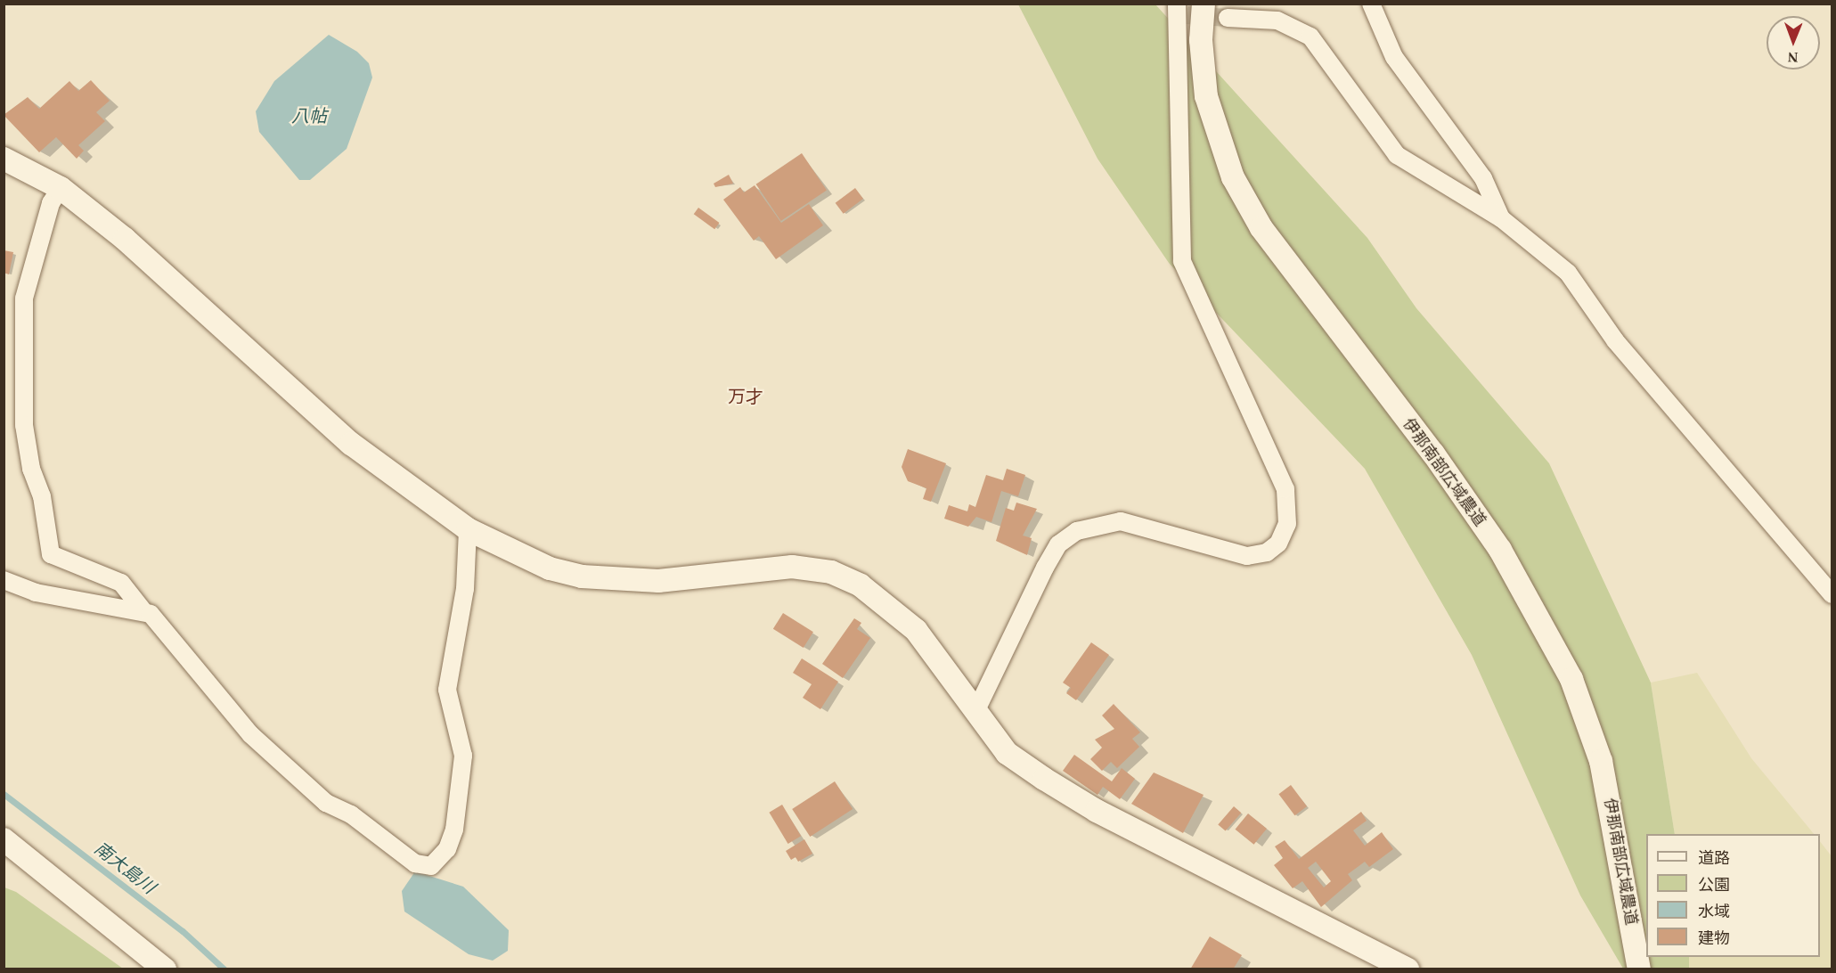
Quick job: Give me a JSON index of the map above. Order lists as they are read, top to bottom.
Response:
{
  "streets": {
    "street": ["伊那南部広域農道"]
  },
  "districts": ["万才"],
  "water": ["八帖", "南大島川"],
  "legend": [
    "道路",
    "公園",
    "水域",
    "建物"
  ],
  "north": "bottom"
}
